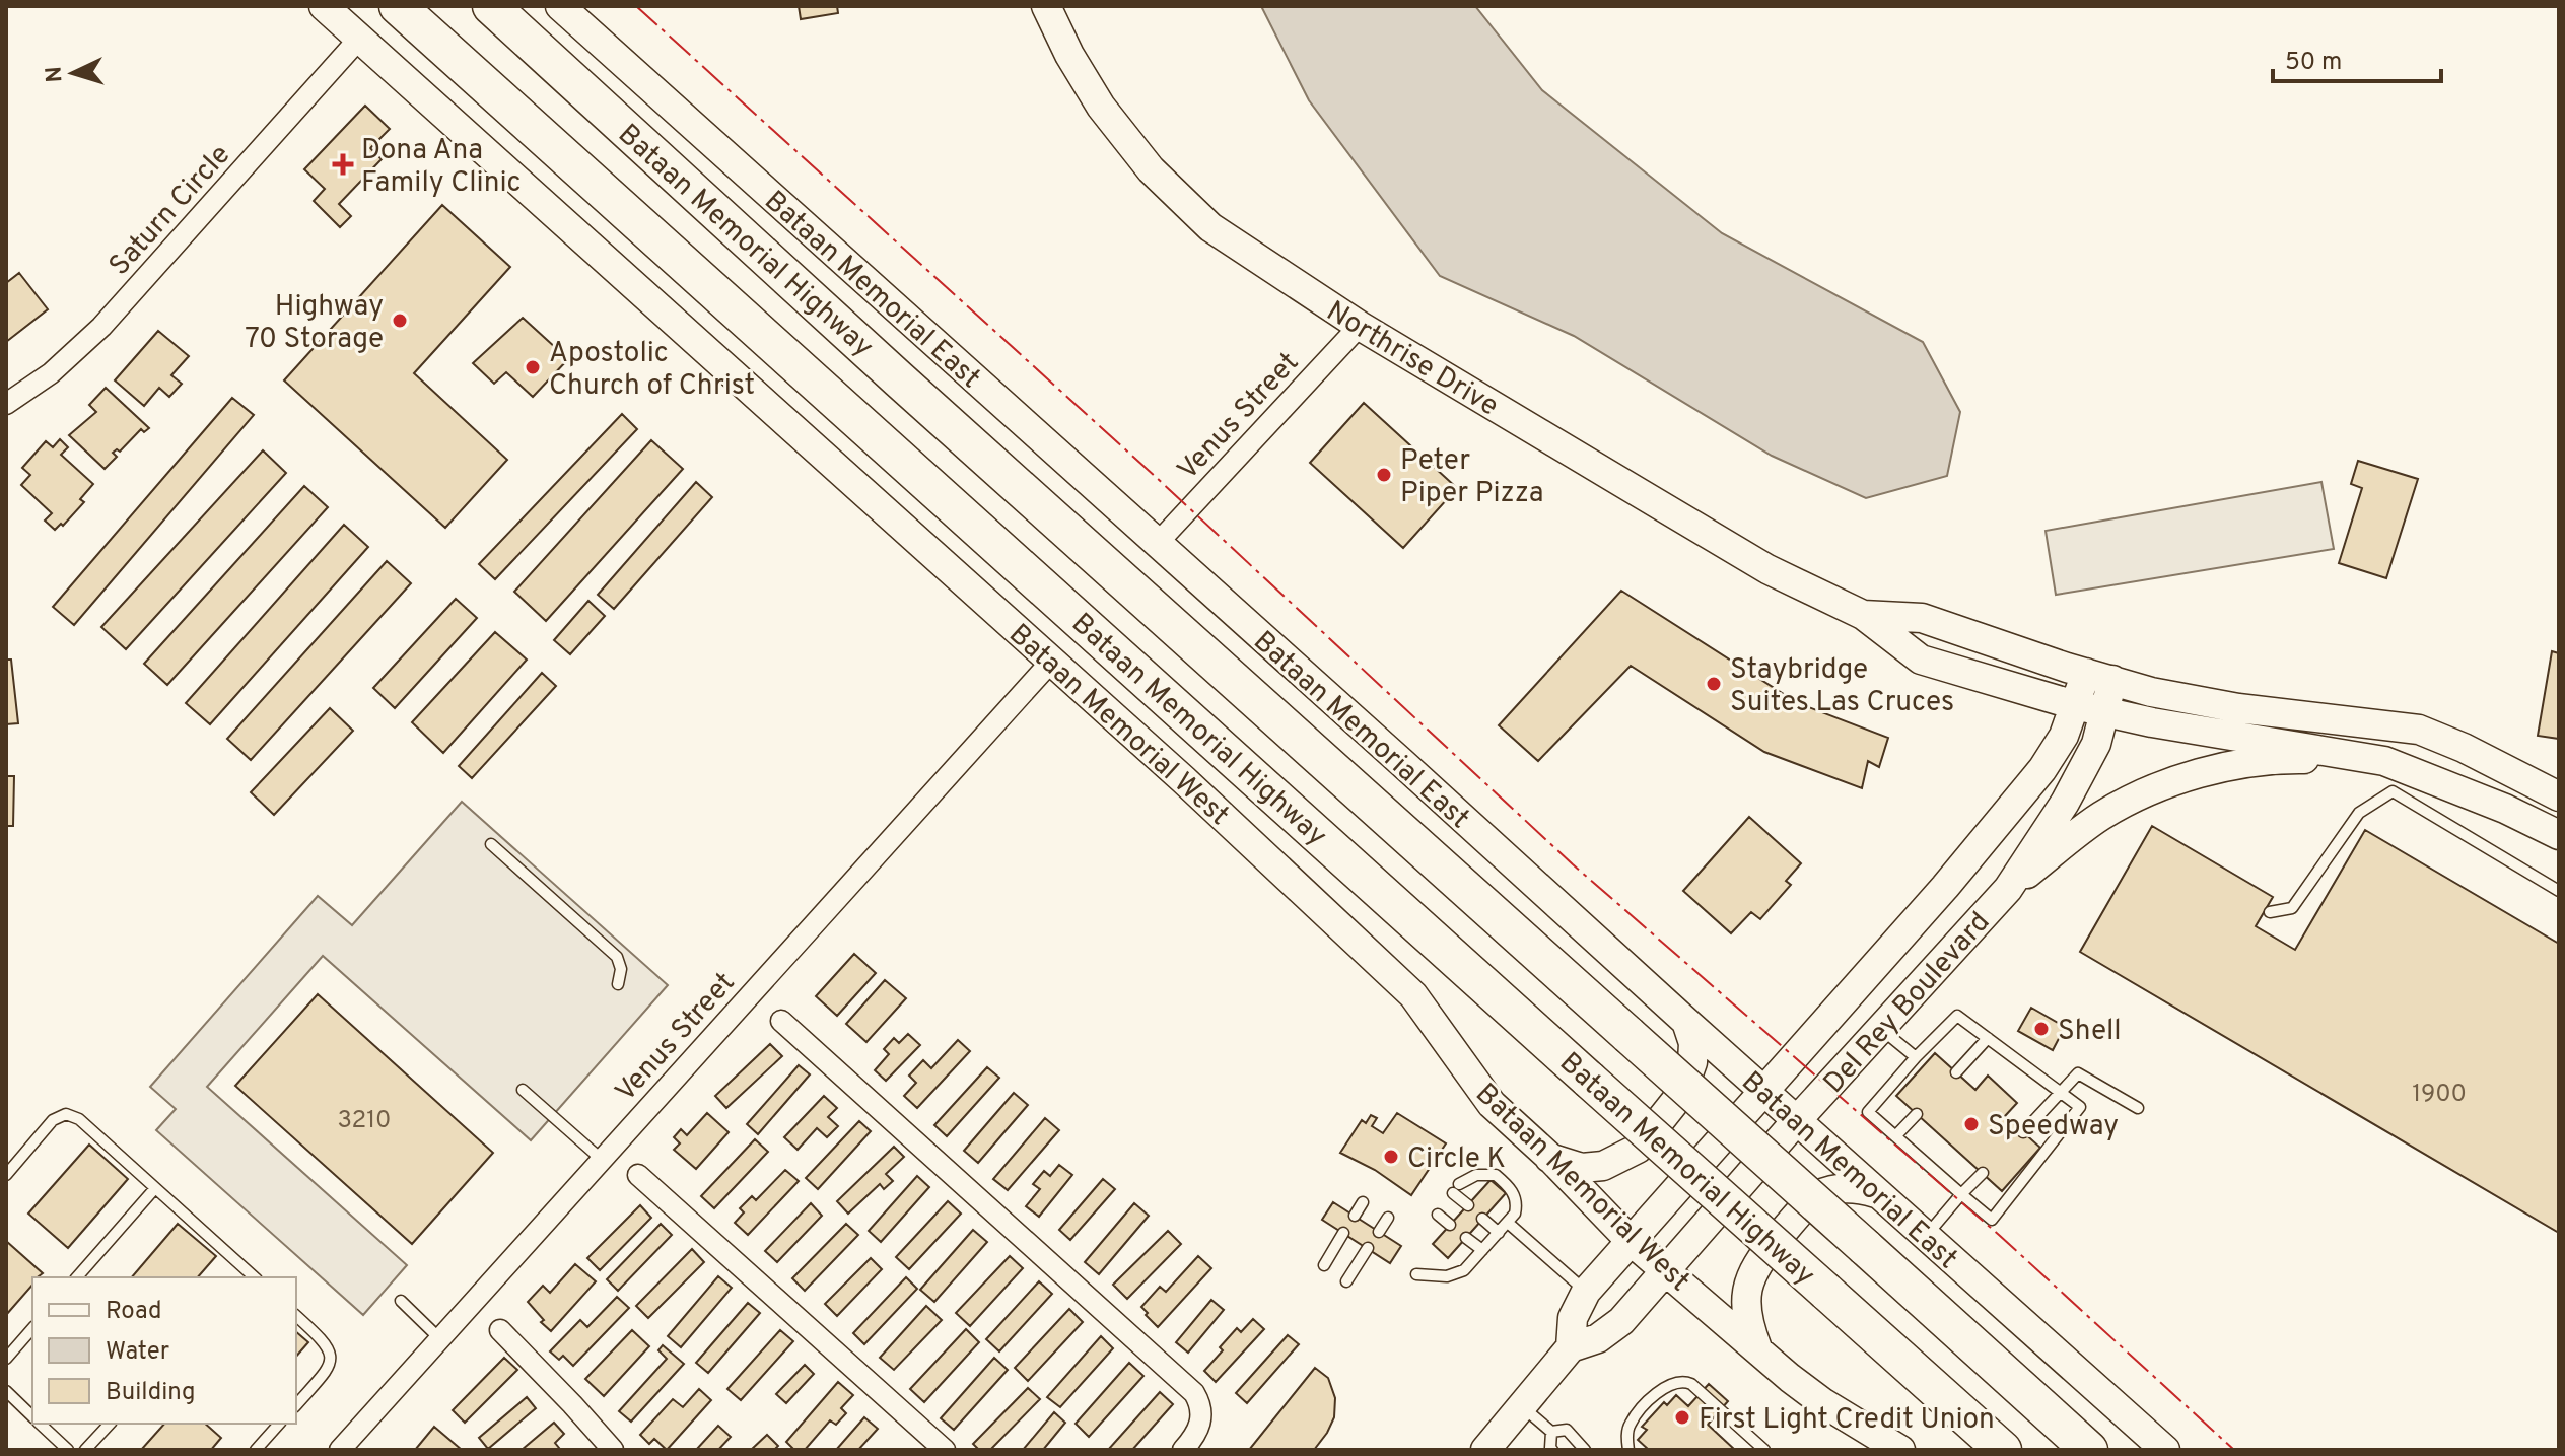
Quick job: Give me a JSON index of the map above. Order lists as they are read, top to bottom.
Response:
{
  "streets": {
    "highway": ["Bataan Memorial Highway"],
    "main road": [
      "Bataan Memorial East",
      "Northrise Drive",
      "Bataan Memorial West",
      "Del Rey Boulevard"
    ],
    "street": ["Saturn Circle", "Venus Street"]
  },
  "crossings": [
    ["Saturn Circle", "Bataan Memorial West"],
    ["Bataan Memorial East", "Venus Street"],
    ["Bataan Memorial East", "Del Rey Boulevard"],
    ["Northrise Drive", "Venus Street"],
    ["Northrise Drive", "Del Rey Boulevard"],
    ["Venus Street", "Bataan Memorial West"],
    ["Bataan Memorial West", "Del Rey Boulevard"]
  ],
  "places": {
    "health": ["Dona Ana Family Clinic"],
    "other": [
      "Highway 70 Storage",
      "Apostolic Church of Christ",
      "Peter Piper Pizza",
      "Staybridge Suites Las Cruces",
      "Shell",
      "Speedway",
      "Circle K",
      "First Light Credit Union"
    ]
  },
  "house_numbers": ["1900", "3210"],
  "legend": ["Road", "Water", "Building"],
  "scale_bar": "50 m",
  "north": "left"
}
